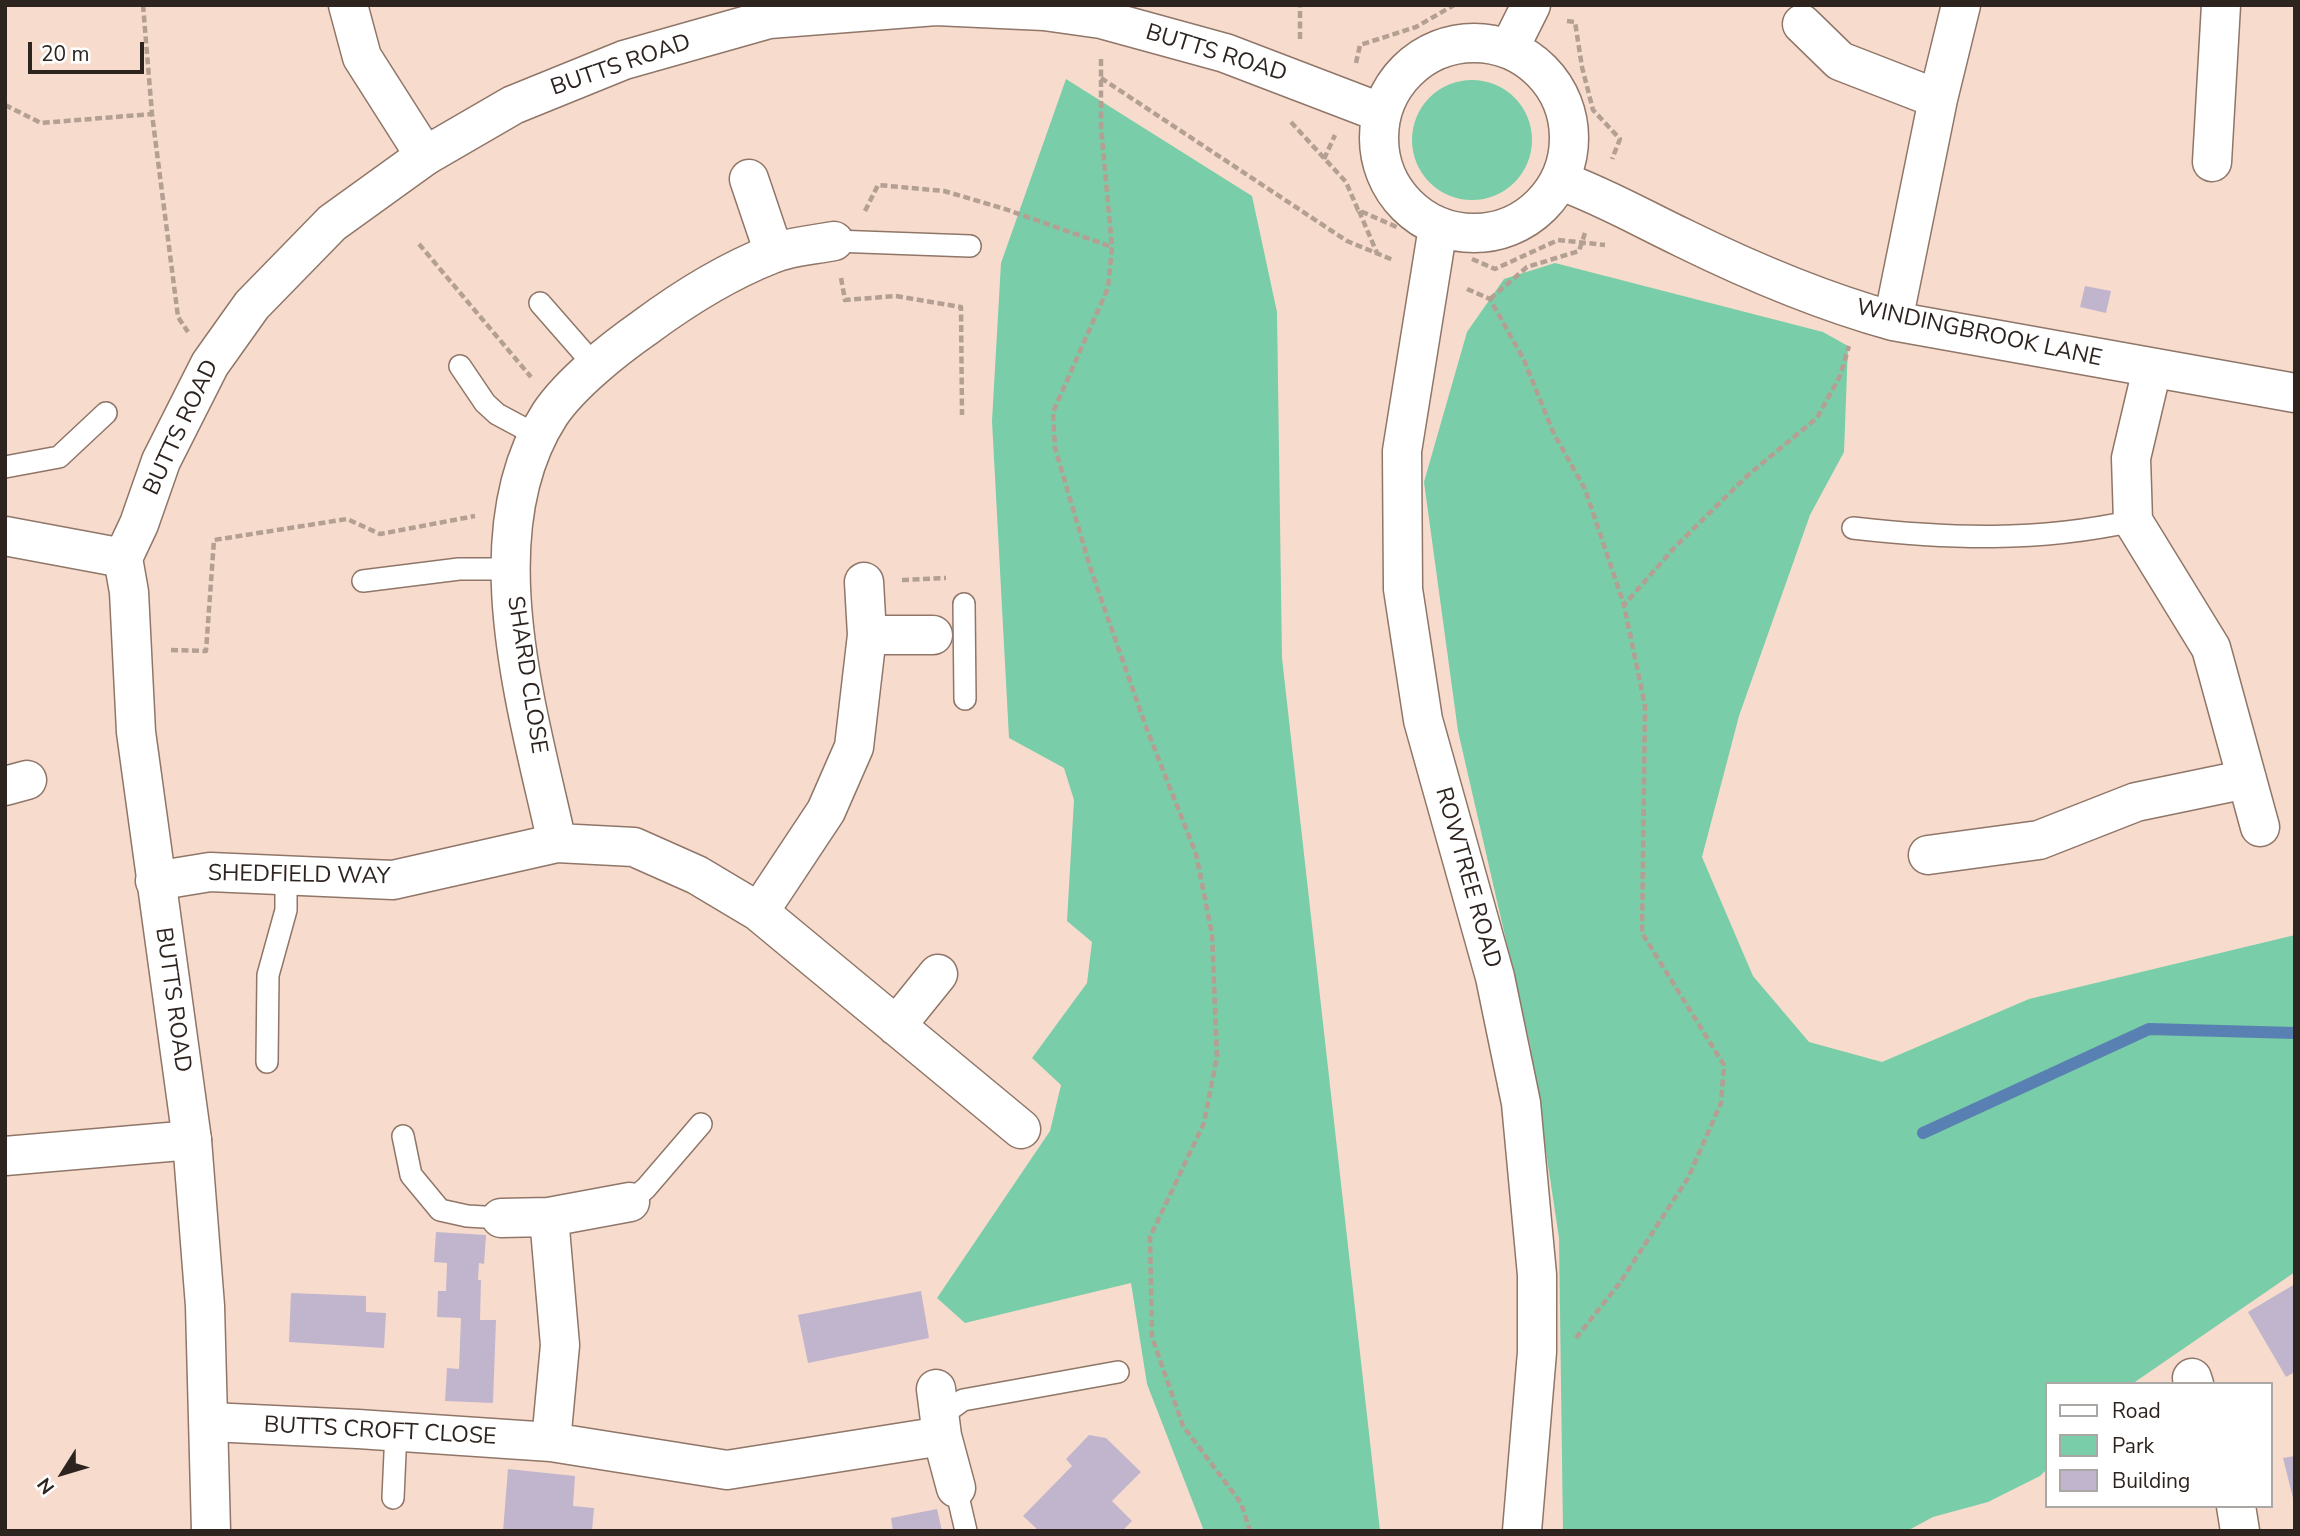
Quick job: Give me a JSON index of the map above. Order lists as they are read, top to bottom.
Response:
{
  "streets": {
    "street": [
      "BUTTS ROAD",
      "WINDINGBROOK LANE",
      "SHARD CLOSE",
      "SHEDFIELD WAY",
      "ROWTREE ROAD",
      "BUTTS CROFT CLOSE"
    ]
  },
  "crossings": [
    ["BUTTS ROAD", "WINDINGBROOK LANE"],
    ["BUTTS ROAD", "SHEDFIELD WAY"],
    ["BUTTS ROAD", "ROWTREE ROAD"],
    ["BUTTS ROAD", "BUTTS CROFT CLOSE"],
    ["WINDINGBROOK LANE", "ROWTREE ROAD"],
    ["SHARD CLOSE", "SHEDFIELD WAY"]
  ],
  "legend": ["Road", "Park", "Building"],
  "scale_bar": "20 m",
  "north": "bottom left"
}
